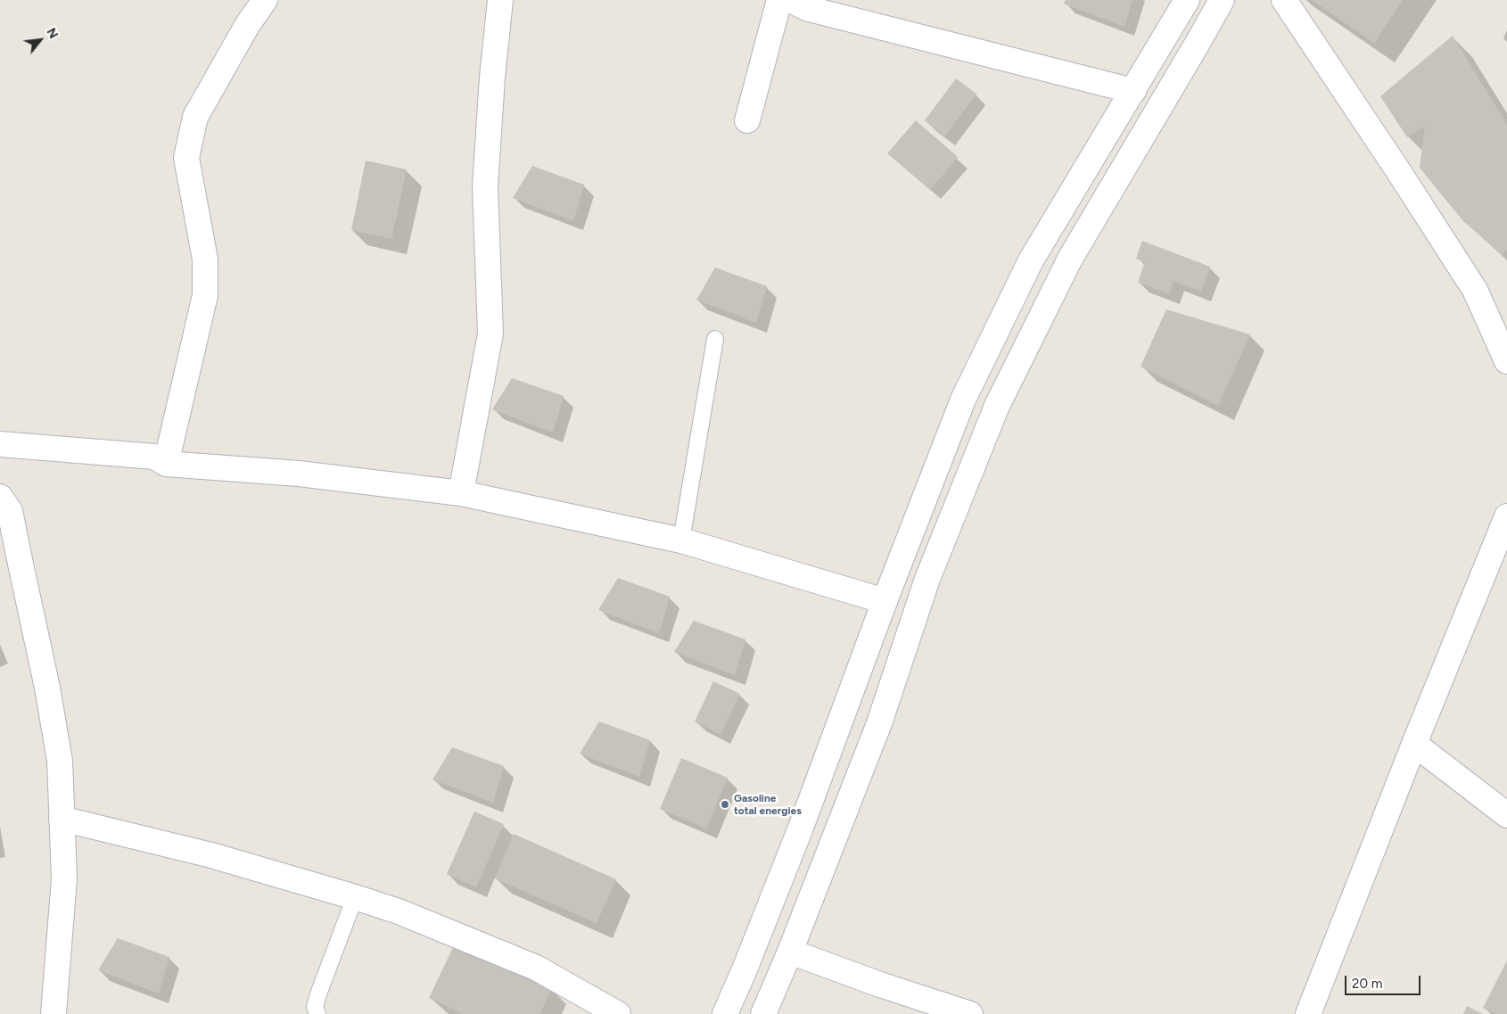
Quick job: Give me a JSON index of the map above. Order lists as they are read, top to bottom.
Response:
{
  "places": ["Gasoline total energies"],
  "scale_bar": "20 m",
  "north": "top right"
}
